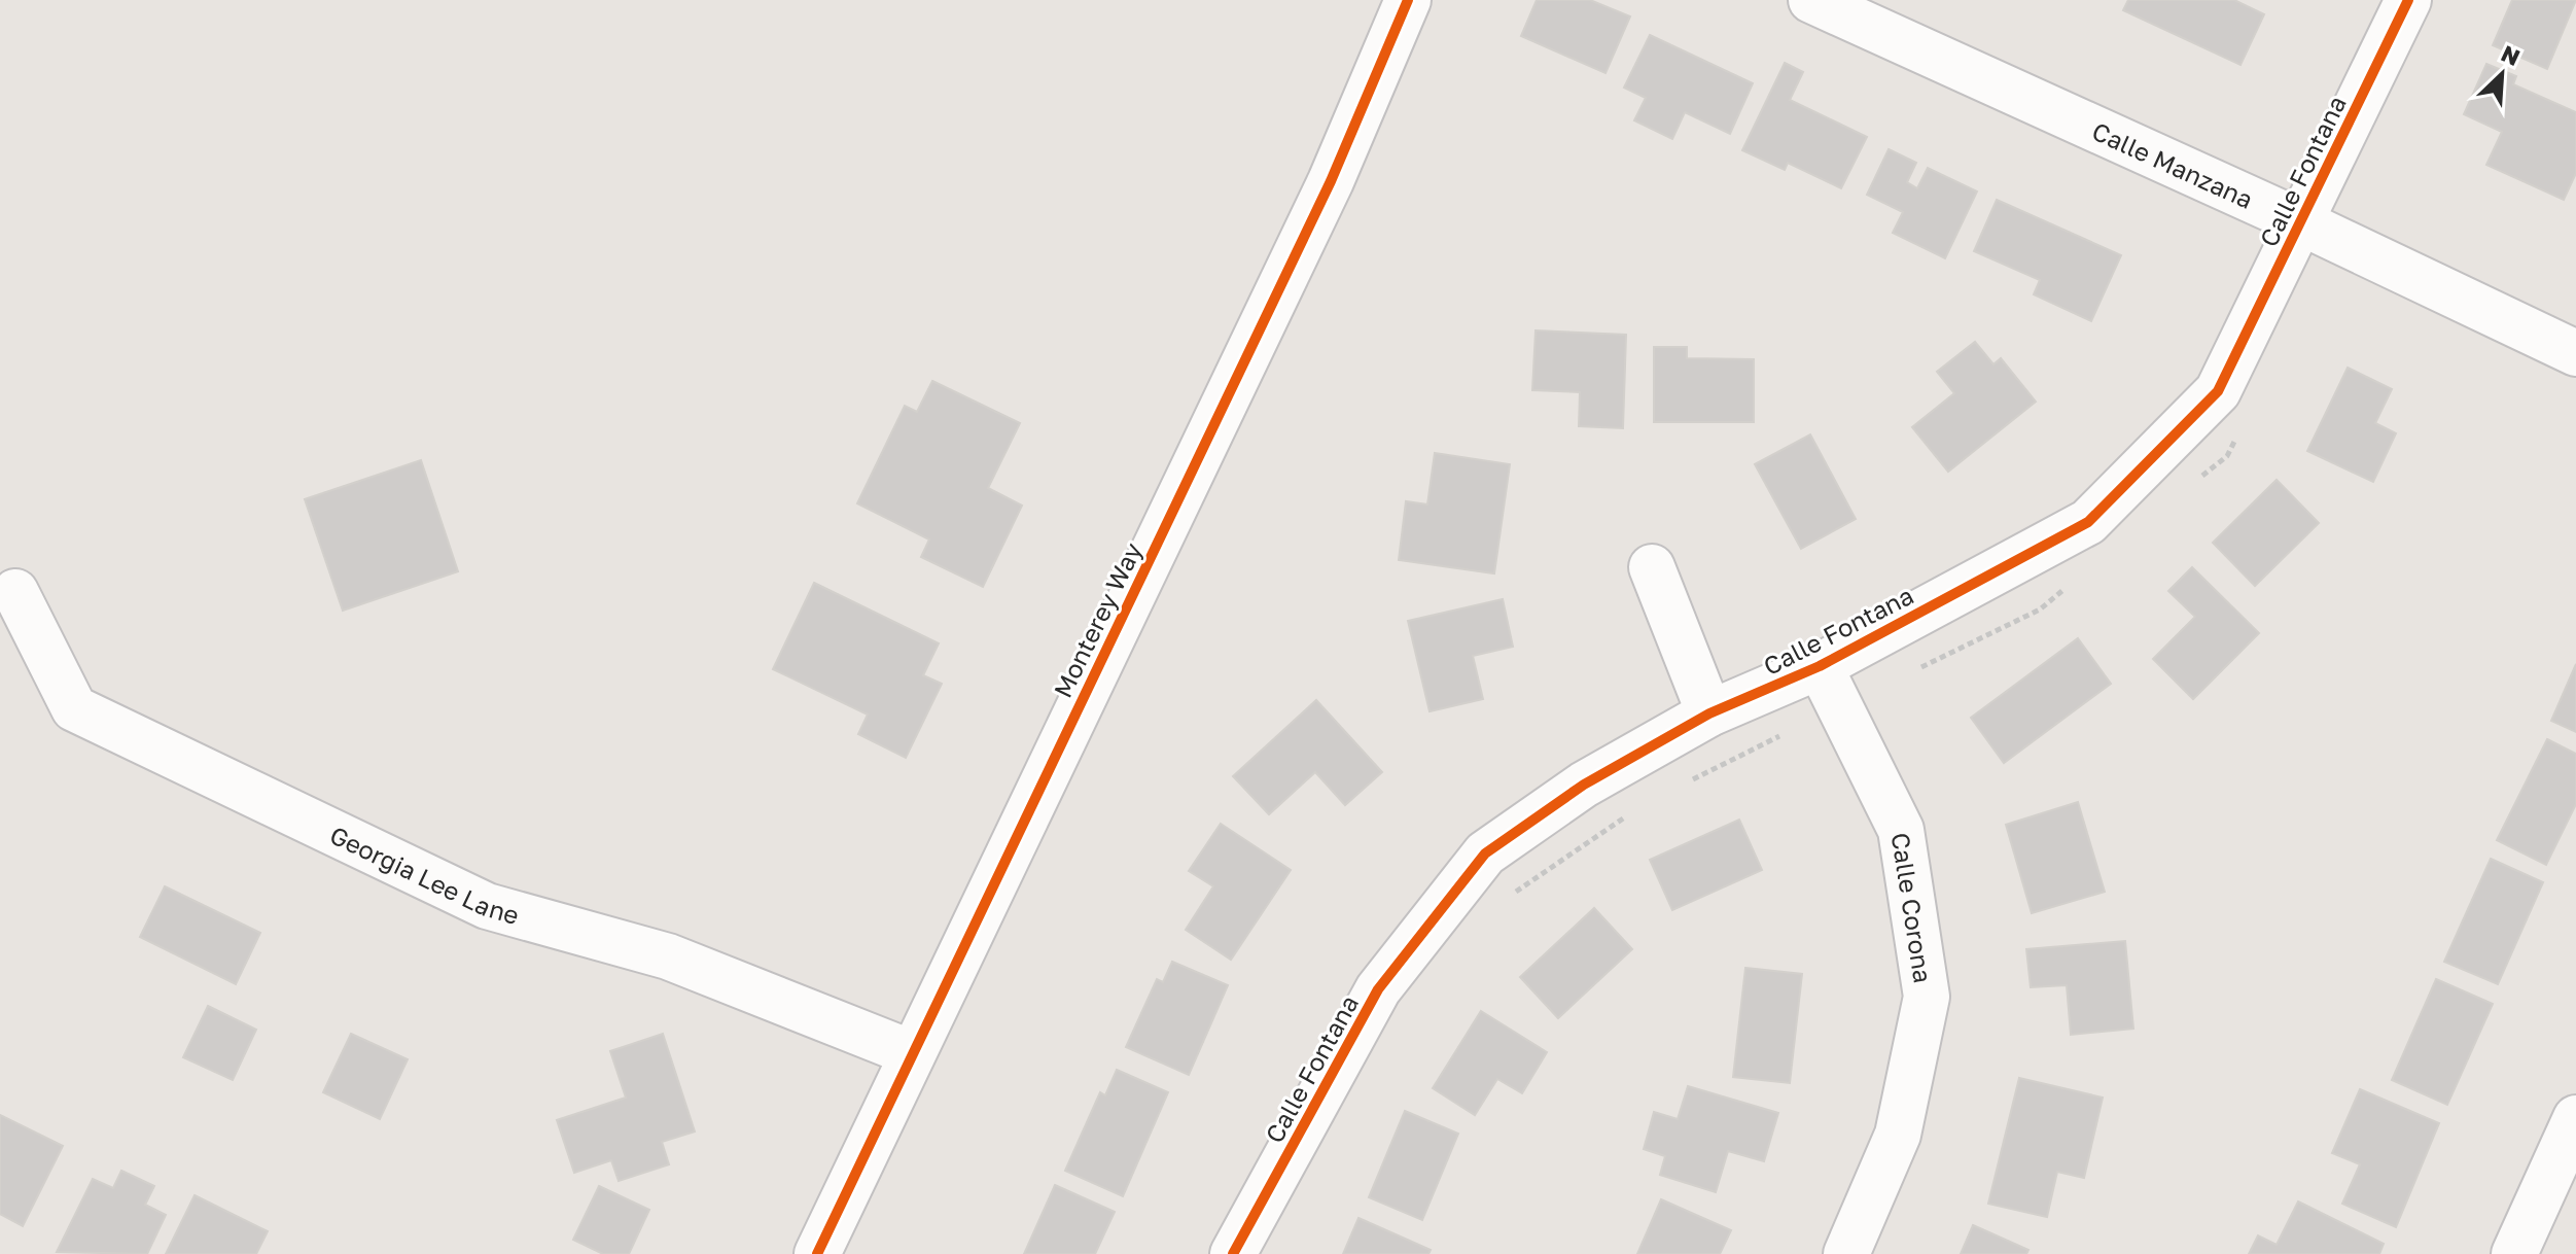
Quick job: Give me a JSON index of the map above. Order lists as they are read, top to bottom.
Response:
{
  "streets": {
    "street": [
      "Calle Manzana",
      "Calle Fontana",
      "Monterey Way",
      "Georgia Lee Lane",
      "Calle Corona"
    ]
  },
  "crossings": [
    ["Calle Manzana", "Calle Fontana"],
    ["Calle Fontana", "Calle Corona"],
    ["Monterey Way", "Georgia Lee Lane"]
  ],
  "north": "top right"
}
